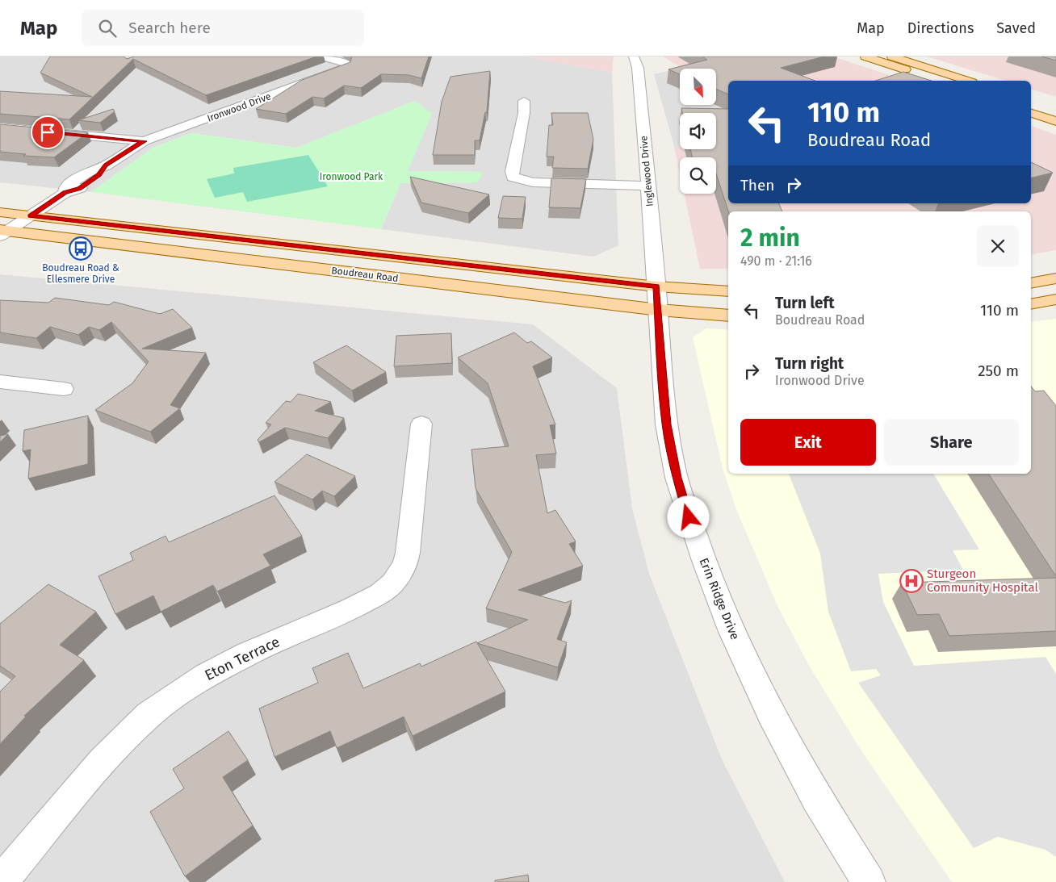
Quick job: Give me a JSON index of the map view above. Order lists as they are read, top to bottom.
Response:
{
  "streets": {
    "main road": ["Boudreau Road"],
    "street": [
      "Ironwood Drive",
      "Inglewood Drive",
      "Erin Ridge Drive",
      "Eton Terrace"
    ]
  },
  "crossings": [
    ["Ironwood Drive", "Boudreau Road"],
    ["Inglewood Drive", "Boudreau Road"],
    ["Inglewood Drive", "Erin Ridge Drive"],
    ["Boudreau Road", "Erin Ridge Drive"]
  ],
  "parks": ["Ironwood Park"],
  "places": {
    "bus stop": ["Boudreau Road & Ellesmere Drive"],
    "hospital": ["Sturgeon Community Hospital"]
  },
  "north": "bottom right",
  "page": {
    "header": "Map",
    "search": "Search here",
    "nav": ["Map", "Directions", "Saved"],
    "turn": ["110 m", "Boudreau Road"],
    "then": "Then",
    "heading": ["2 min", "490 m · 21:16"],
    "list": [
      {
        "name": "Turn left",
        "note": "Boudreau Road",
        "value": "110 m"
      },
      {
        "name": "Turn right",
        "note": "Ironwood Drive",
        "value": "250 m"
      }
    ],
    "buttons": ["Exit", "Share"]
  }
}
